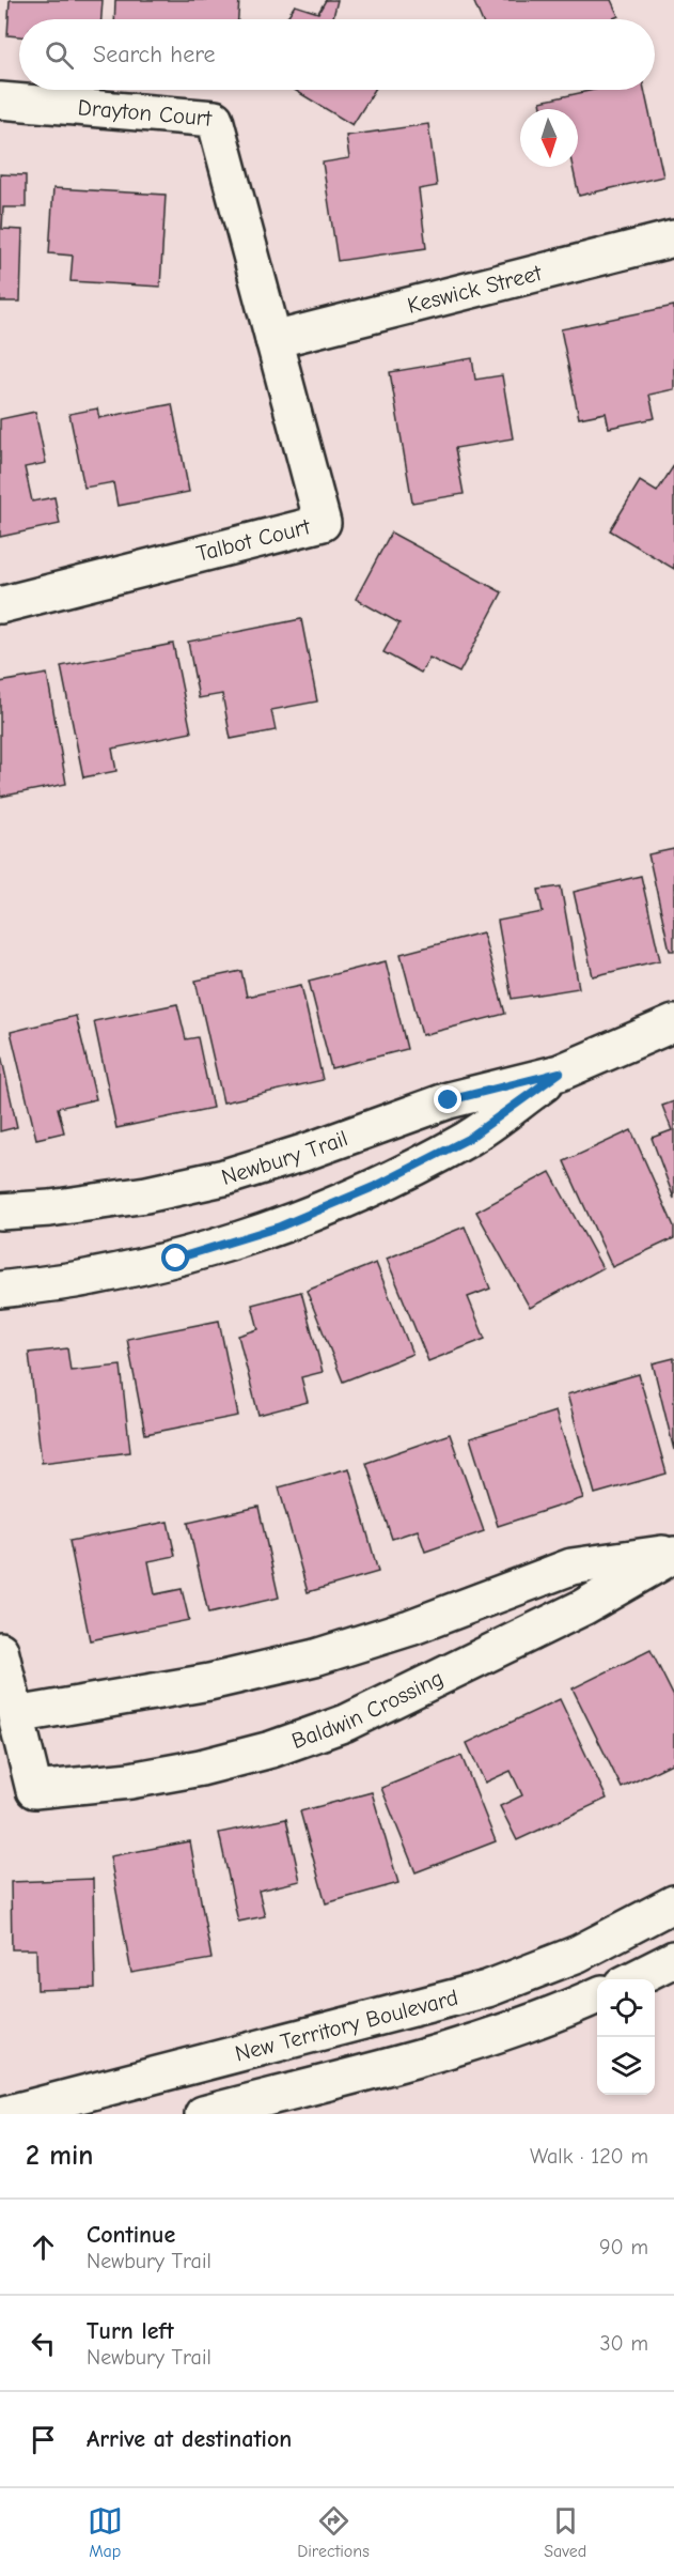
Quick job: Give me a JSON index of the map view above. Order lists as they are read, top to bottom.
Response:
{
  "streets": {
    "street": [
      "Drayton Court",
      "Keswick Street",
      "Talbot Court",
      "Newbury Trail",
      "Baldwin Crossing",
      "New Territory Boulevard"
    ]
  },
  "crossings": [
    ["Drayton Court", "Keswick Street"],
    ["Drayton Court", "Talbot Court"],
    ["Keswick Street", "Talbot Court"]
  ],
  "north": "bottom",
  "page": {
    "search": "Search here",
    "heading": ["2 min", "Walk · 120 m"],
    "list": [
      ["Continue", "Newbury Trail", "90 m"],
      ["Turn left", "Newbury Trail", "30 m"],
      "Arrive at destination"
    ],
    "nav": ["Map", "Directions", "Saved"]
  }
}
